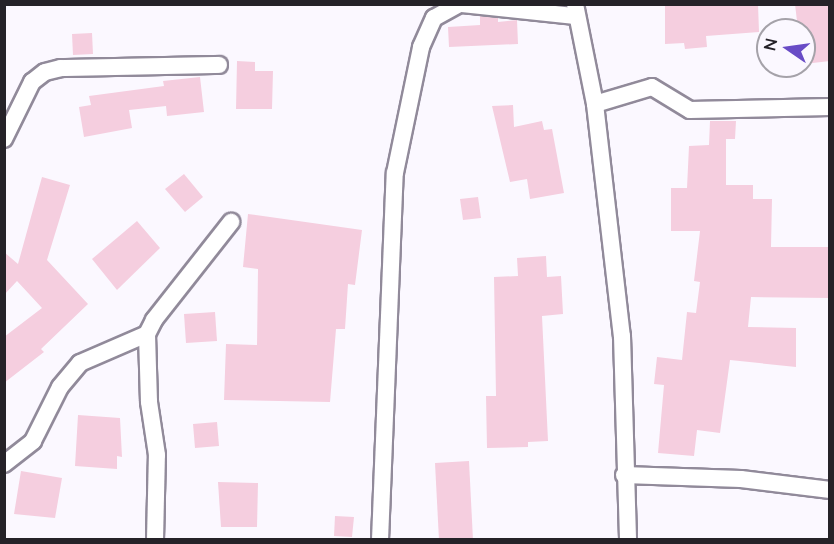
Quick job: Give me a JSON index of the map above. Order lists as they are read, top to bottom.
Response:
{
  "north": "left"
}
